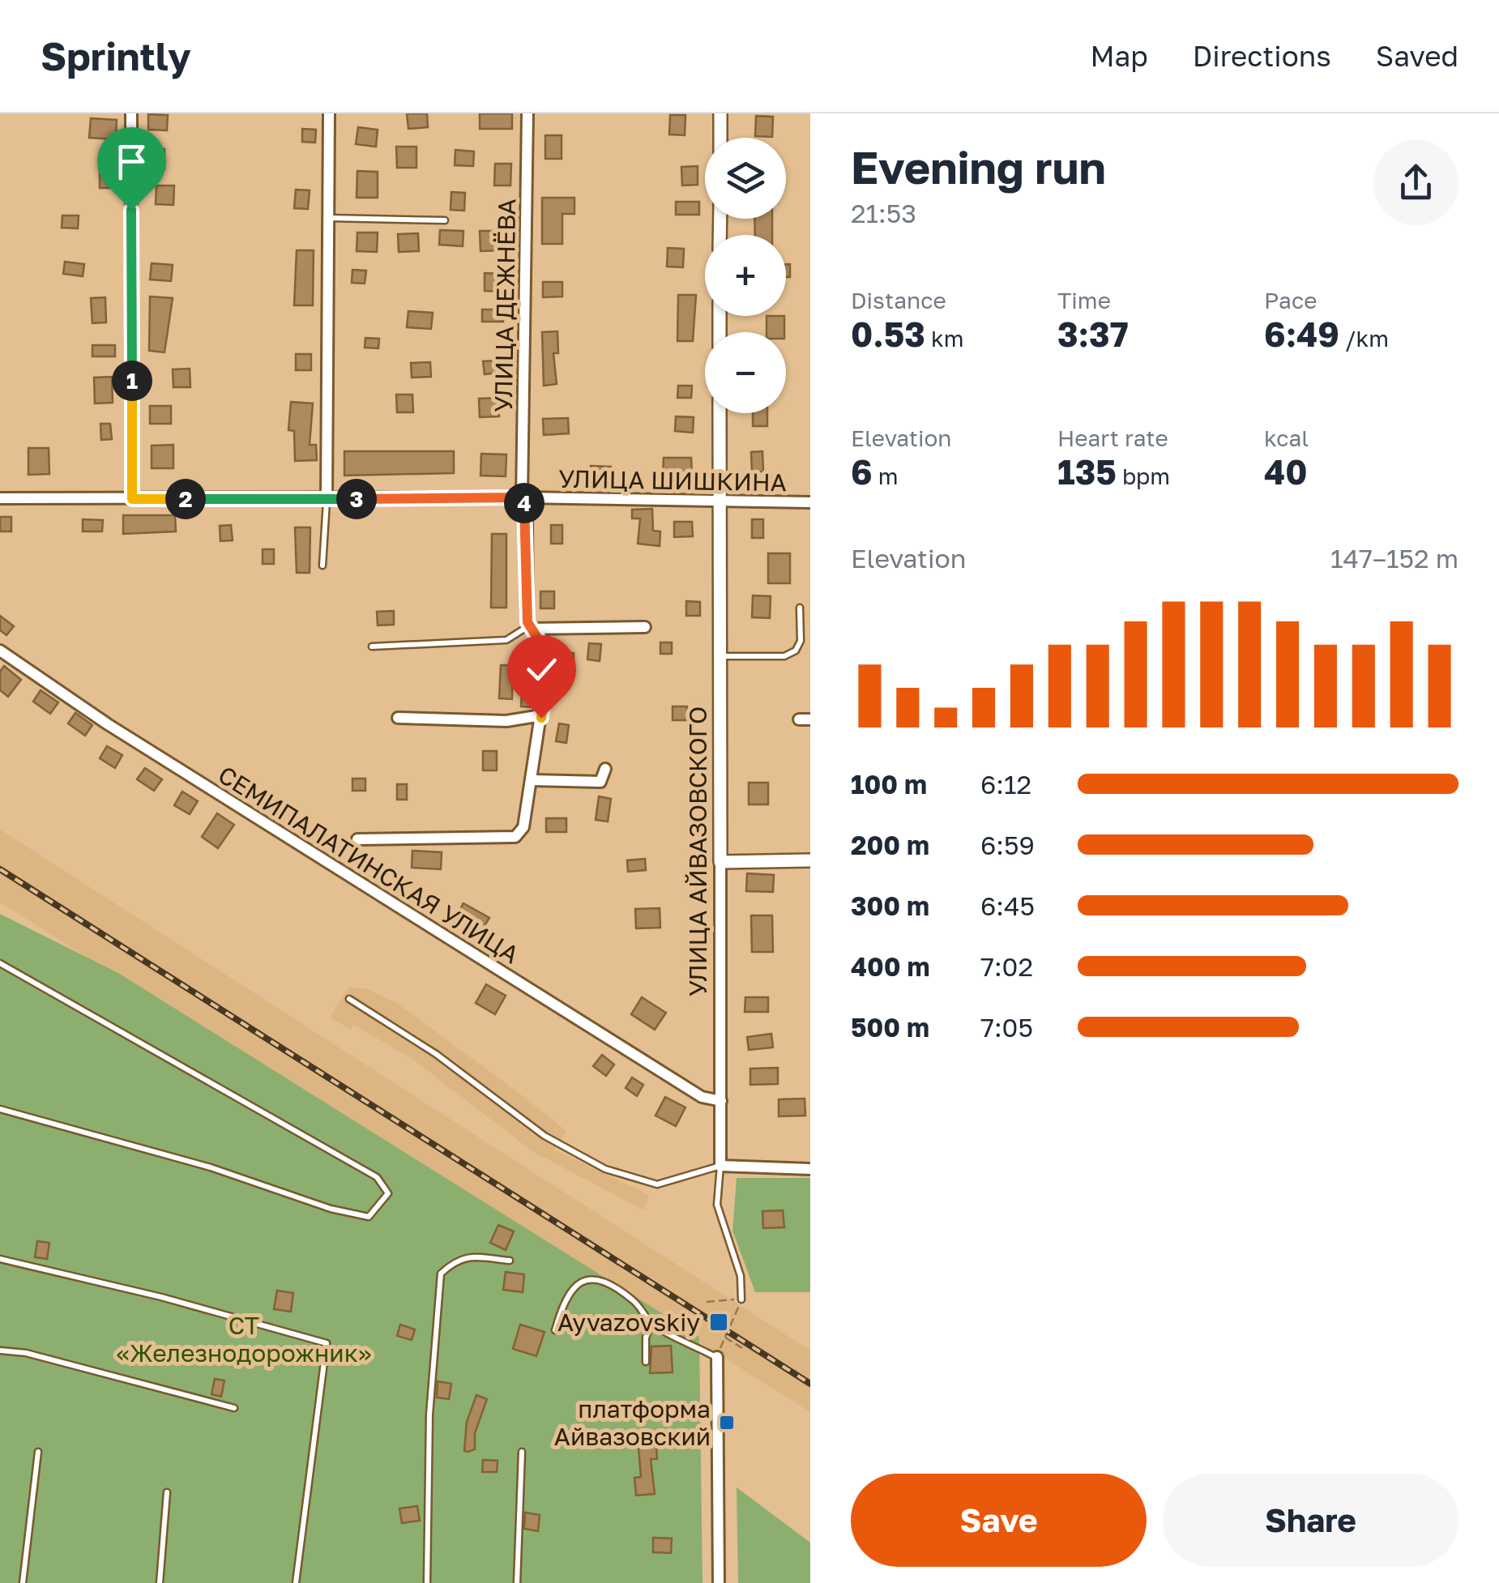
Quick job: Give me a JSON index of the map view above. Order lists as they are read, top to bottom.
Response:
{
  "streets": {
    "street": [
      "УЛИЦА ДЕЖНЁВА",
      "УЛИЦА ШИШКИНА",
      "УЛИЦА АЙВАЗОВСКОГО",
      "СЕМИПАЛАТИНСКАЯ УЛИЦА"
    ]
  },
  "crossings": [
    ["УЛИЦА ДЕЖНЁВА", "УЛИЦА ШИШКИНА"],
    ["УЛИЦА ШИШКИНА", "УЛИЦА АЙВАЗОВСКОГО"],
    ["УЛИЦА АЙВАЗОВСКОГО", "СЕМИПАЛАТИНСКАЯ УЛИЦА"]
  ],
  "parks": ["СТ «Железнодорожник»"],
  "places": {
    "transit": ["Ayvazovskiy", "платформа Айвазовский"]
  },
  "page": {
    "header": "Sprintly",
    "nav": ["Map", "Directions", "Saved"],
    "heading": ["Evening run", "21:53"],
    "map_buttons": ["+", "−"],
    "stats": [
      ["Distance", "0.53 km"],
      ["Time", "3:37"],
      ["Pace", "6:49 /km"],
      ["Elevation", "6 m"],
      ["Heart rate", "135 bpm"],
      ["kcal", "40"]
    ],
    "pins": [
      "1",
      "2",
      "3",
      "4"
    ],
    "chart": ["Elevation", "147–152 m"],
    "list": [
      {
        "name": "100 m",
        "note": "6:12"
      },
      {
        "name": "200 m",
        "note": "6:59"
      },
      {
        "name": "300 m",
        "note": "6:45"
      },
      {
        "name": "400 m",
        "note": "7:02"
      },
      {
        "name": "500 m",
        "note": "7:05"
      }
    ],
    "buttons": ["Save", "Share"]
  }
}
